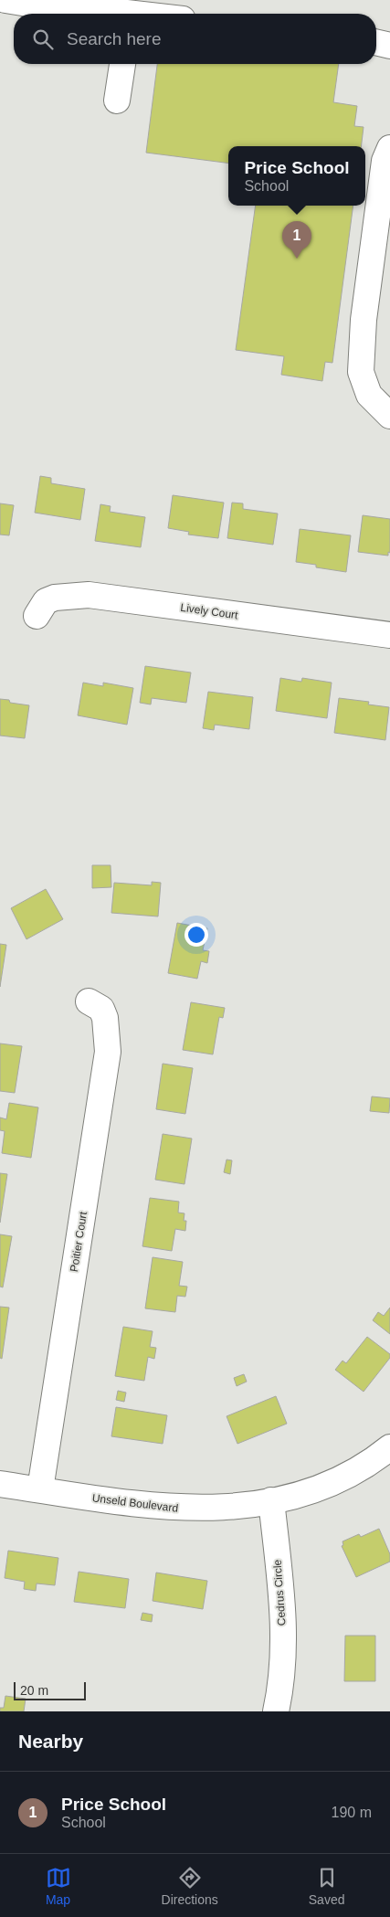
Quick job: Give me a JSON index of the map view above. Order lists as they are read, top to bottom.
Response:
{
  "streets": {
    "street": [
      "Lively Court",
      "Poitier Court",
      "Unseld Boulevard",
      "Cedrus Circle"
    ]
  },
  "crossings": [
    ["Poitier Court", "Unseld Boulevard"],
    ["Unseld Boulevard", "Cedrus Circle"]
  ],
  "scale_bar": "20 m",
  "page": {
    "search": "Search here",
    "popup": ["Price School", "School"],
    "pins": "1",
    "scale": "20 m",
    "heading": "Nearby",
    "list": [
      {
        "mark": "1",
        "name": "Price School",
        "note": "School",
        "value": "190 m"
      }
    ],
    "nav": ["Map", "Directions", "Saved"]
  }
}
